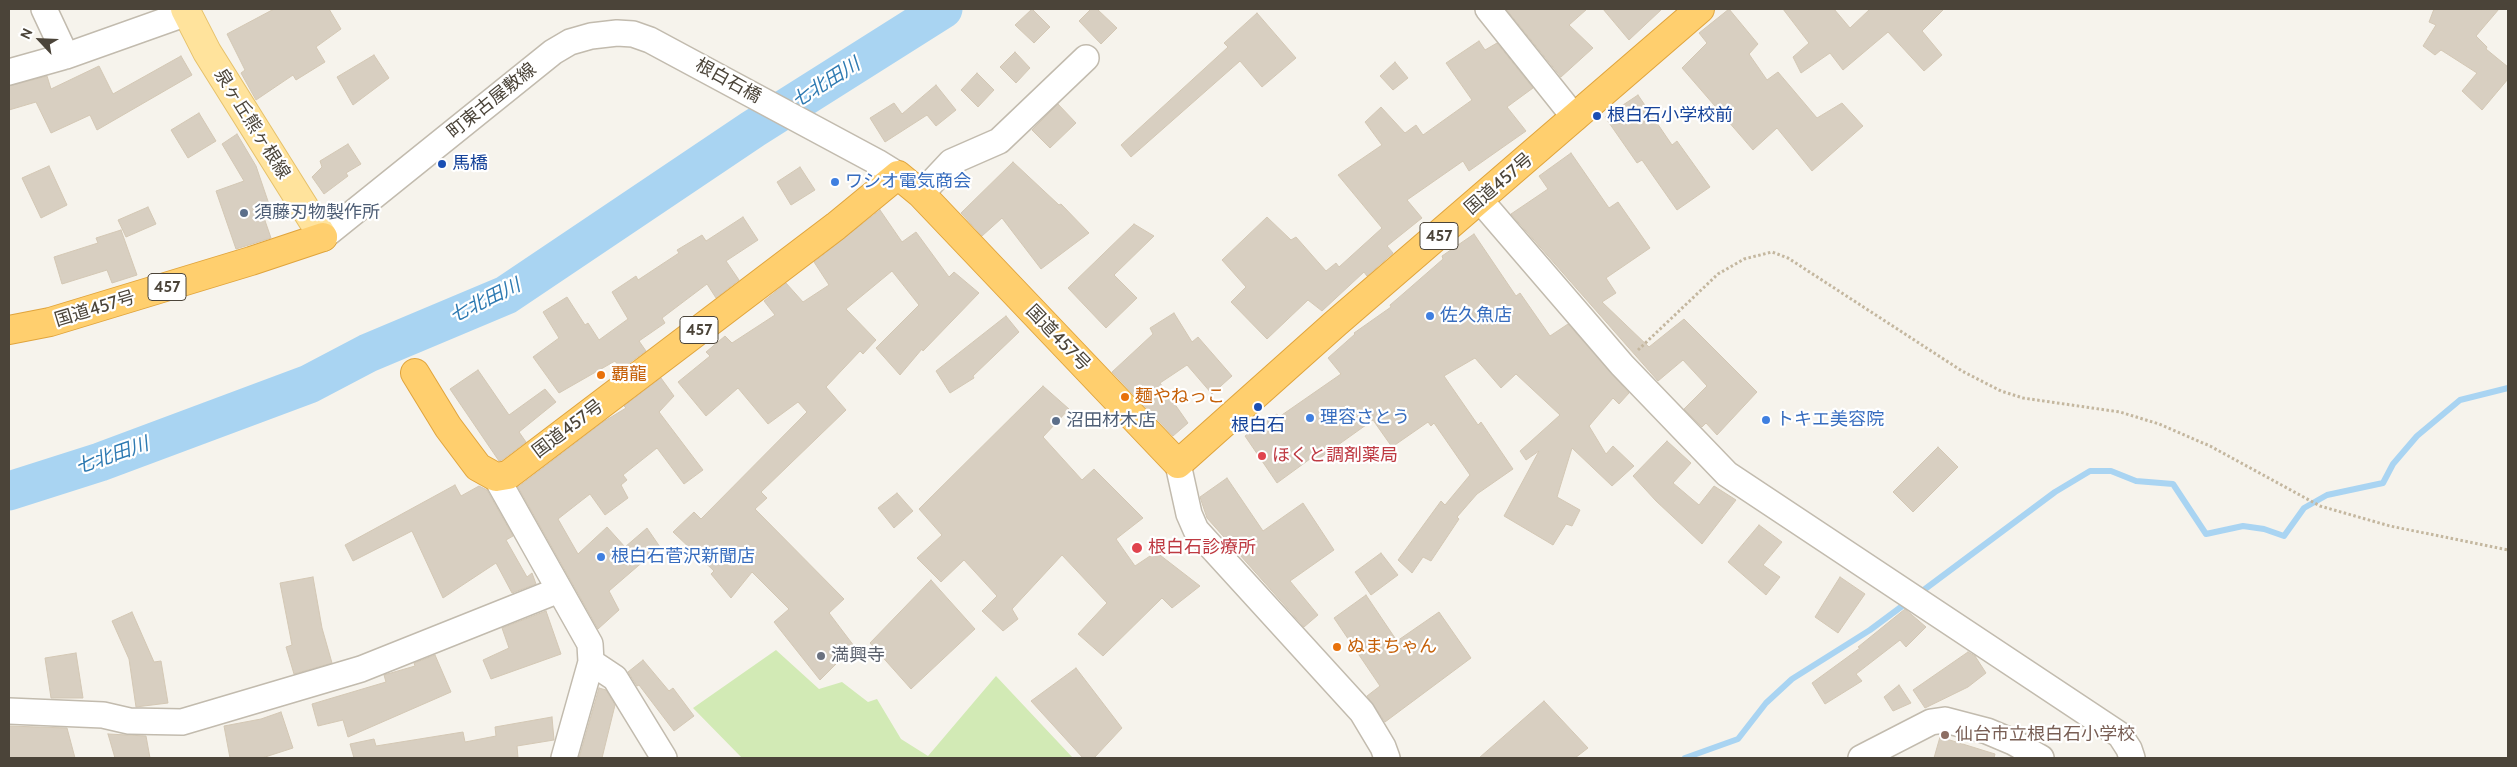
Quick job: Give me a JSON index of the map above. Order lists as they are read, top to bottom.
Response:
{
  "streets": {
    "highway": ["国道457号", "457"],
    "main road": ["泉ヶ丘熊ヶ根線"],
    "street": ["根白石橋", "町東古屋敷線"]
  },
  "crossings": [
    ["根白石橋", "町東古屋敷線"],
    ["根白石橋", "国道457号"],
    ["町東古屋敷線", "泉ヶ丘熊ヶ根線"],
    ["町東古屋敷線", "国道457号"],
    ["泉ヶ丘熊ヶ根線", "国道457号"]
  ],
  "water": ["七北田川"],
  "places": [
    "根白石小学校前",
    "馬橋",
    "ワシオ電気商会",
    "須藤刃物製作所",
    "佐久魚店",
    "覇龍",
    "麺やねっこ",
    "根白石",
    "理容さとう",
    "トキエ美容院",
    "沼田材木店",
    "ほくと調剤薬局",
    "根白石診療所",
    "根白石菅沢新聞店",
    "ぬまちゃん",
    "満興寺",
    "仙台市立根白石小学校"
  ],
  "north": "top left"
}
